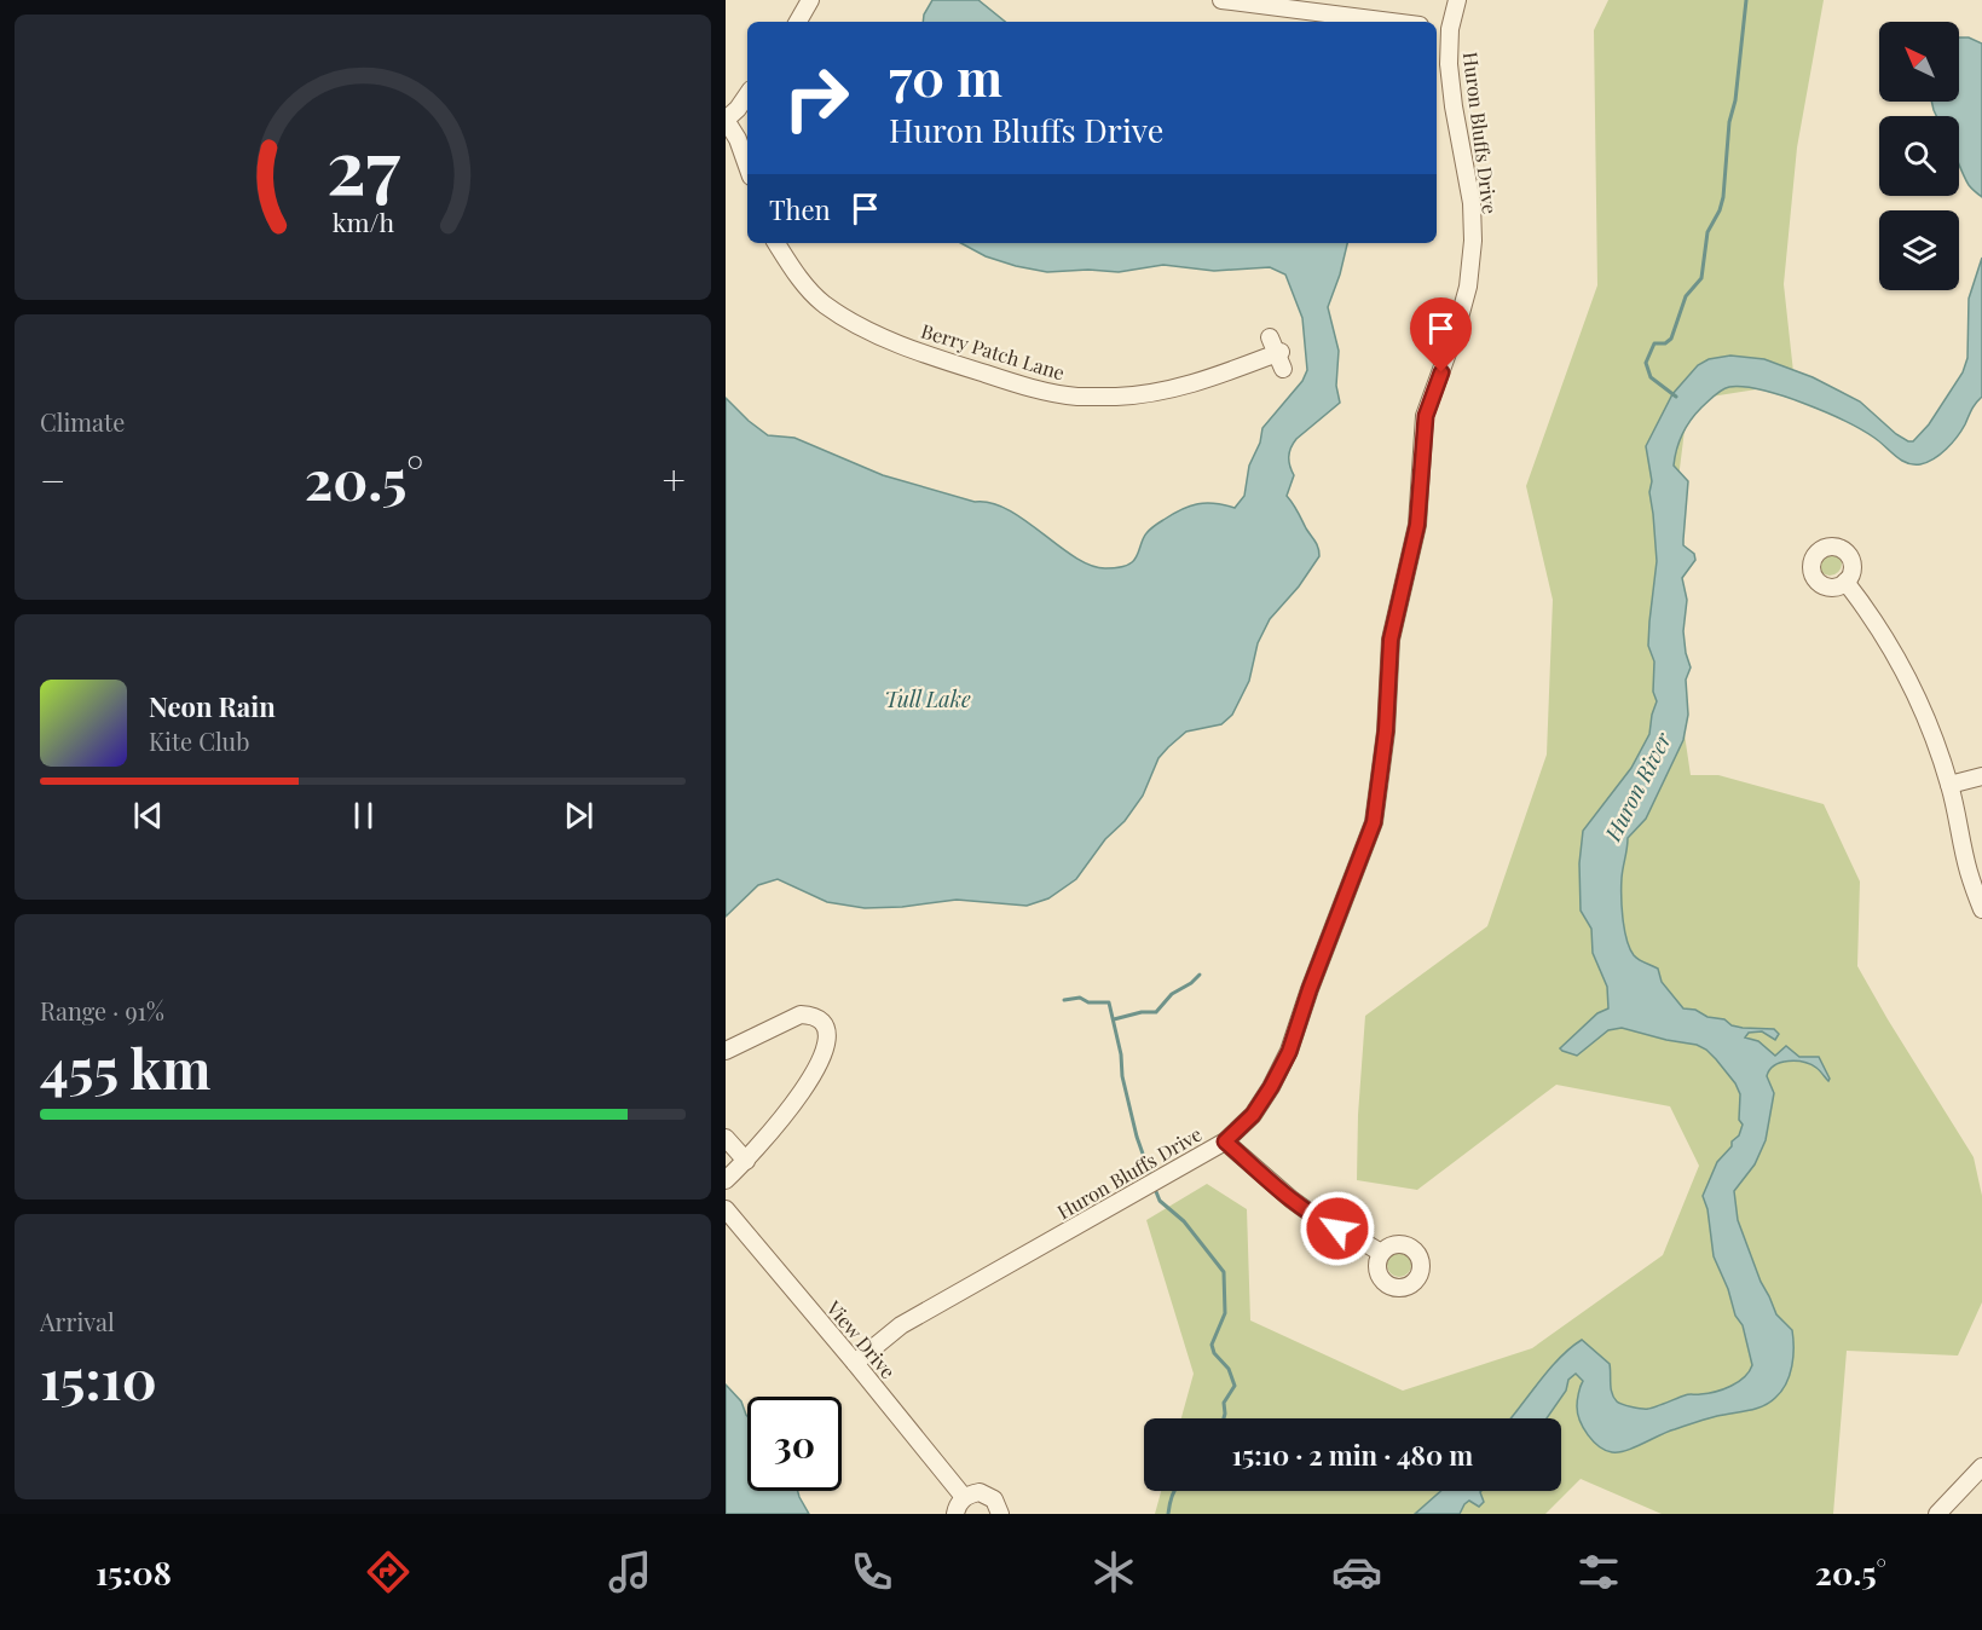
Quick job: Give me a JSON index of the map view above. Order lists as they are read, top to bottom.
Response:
{
  "streets": {
    "street": ["Huron Bluffs Drive", "Berry Patch Lane", "View Drive"]
  },
  "crossings": [
    ["Huron Bluffs Drive", "View Drive"]
  ],
  "water": ["Tull Lake", "Huron River"],
  "north": "top left",
  "page": {
    "turn": ["70 m", "Huron Bluffs Drive"],
    "then": "Then",
    "tile": [
      "Climate",
      ["Range · 91%", "455 km"],
      ["Arrival", "15:10"]
    ],
    "heat": ["−", "20.5°", "+"],
    "song": ["Neon Rain", "Kite Club"],
    "limit": "30",
    "trip": "15:10 · 2 min · 480 m",
    "tabs": ["15:08", "20.5°"],
    "gauge": ["27", "km/h"]
  }
}
